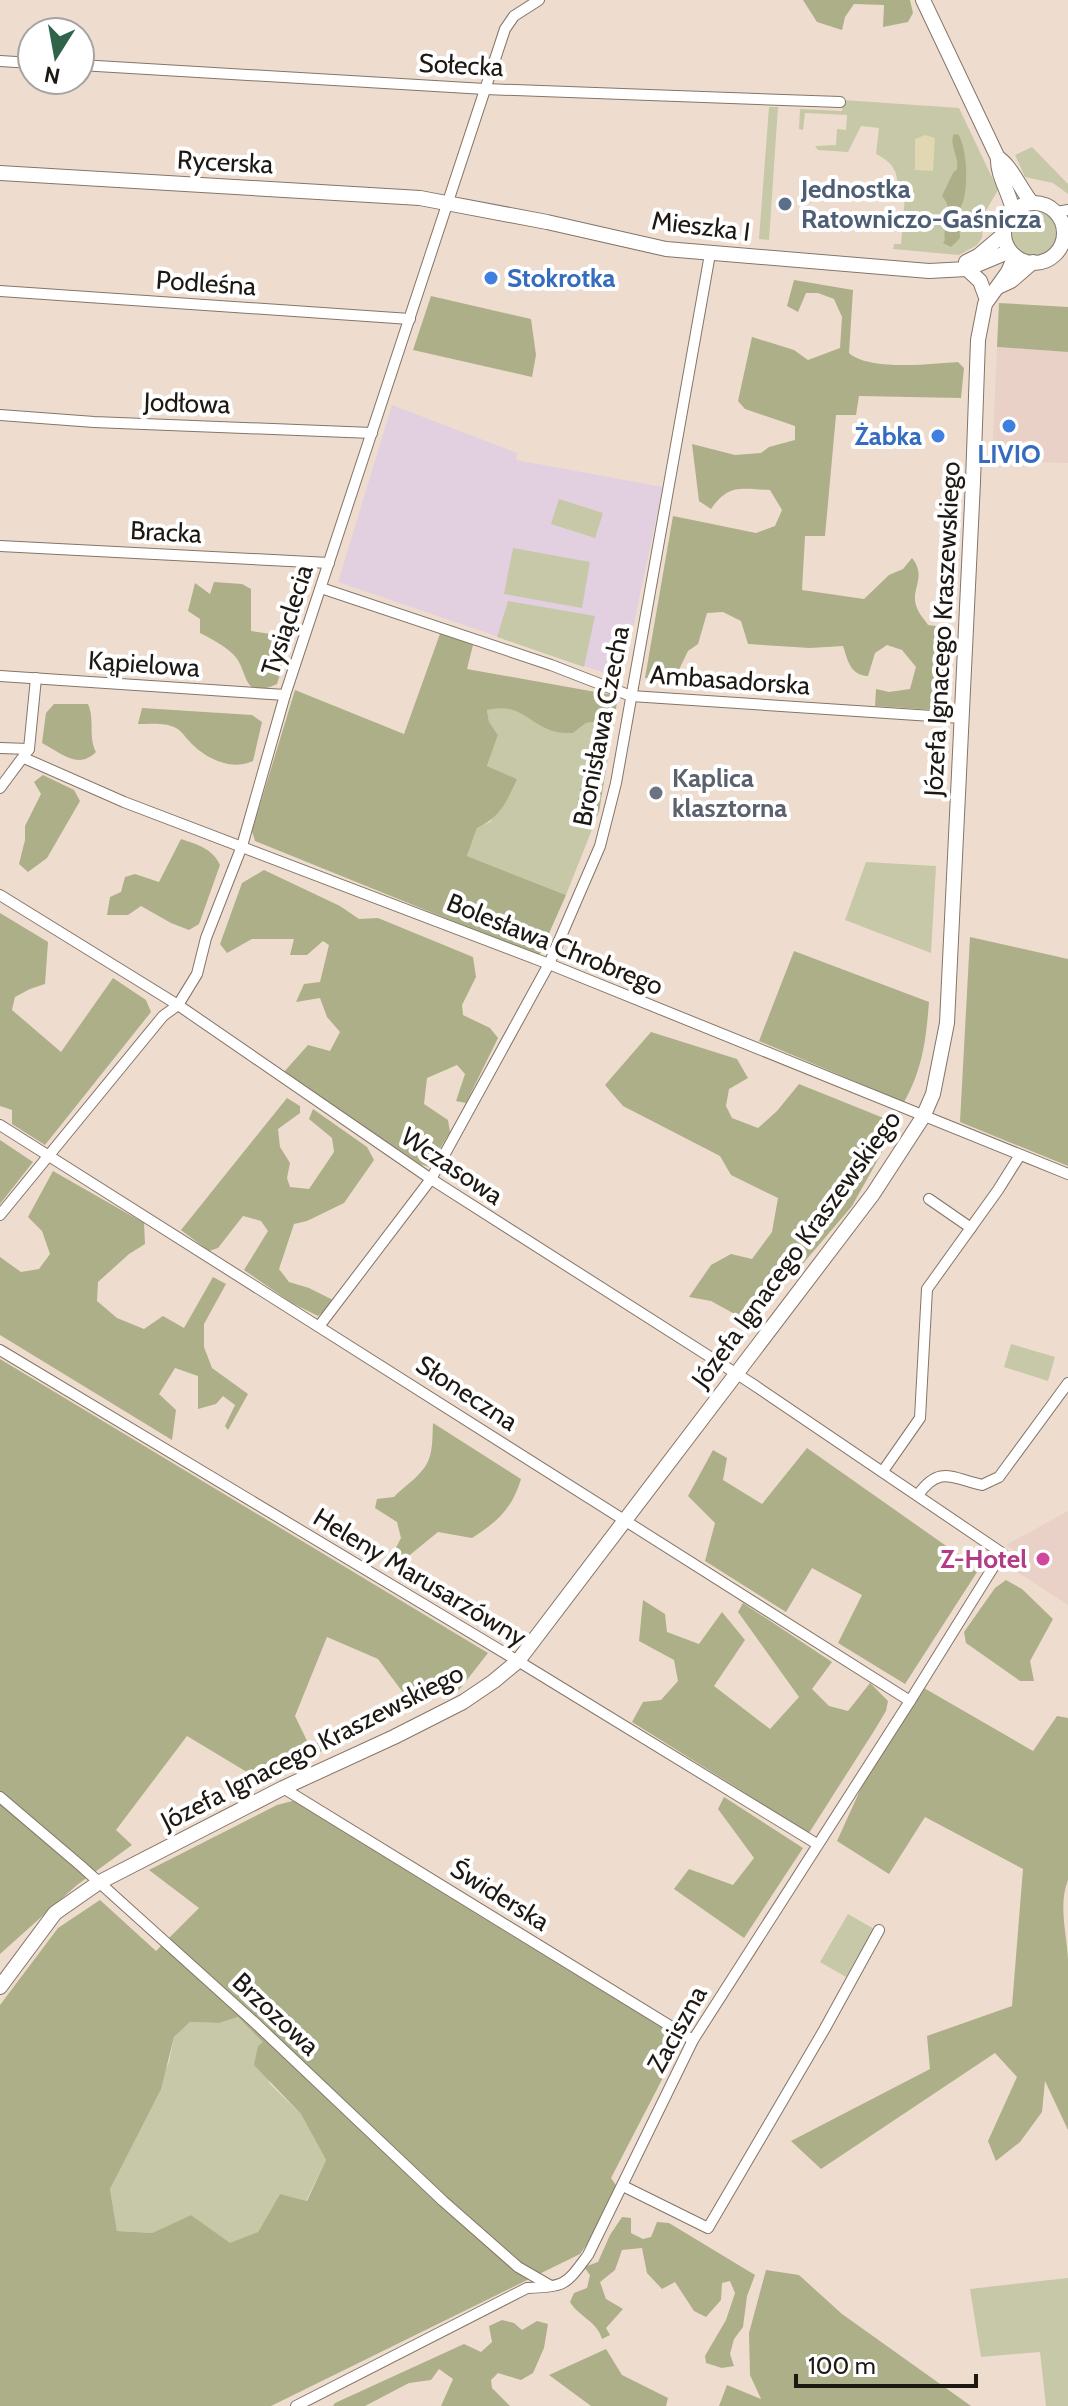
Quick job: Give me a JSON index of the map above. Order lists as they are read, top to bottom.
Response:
{
  "streets": {
    "street": [
      "Sołecka",
      "Rycerska",
      "Mieszka I",
      "Podleśna",
      "Jodłowa",
      "Bracka",
      "Tysiąclecia",
      "Józefa Ignacego Kraszewskiego",
      "Kąpielowa",
      "Ambasadorska",
      "Bronisława Czecha",
      "Bolesława Chrobrego",
      "Wczasowa",
      "Słoneczna",
      "Heleny Marusarzówny",
      "Świderska",
      "Brzozowa",
      "Zaciszna"
    ]
  },
  "crossings": [
    ["Sołecka", "Tysiąclecia"],
    ["Rycerska", "Mieszka I"],
    ["Rycerska", "Tysiąclecia"],
    ["Mieszka I", "Tysiąclecia"],
    ["Mieszka I", "Józefa Ignacego Kraszewskiego"],
    ["Mieszka I", "Bronisława Czecha"],
    ["Podleśna", "Tysiąclecia"],
    ["Jodłowa", "Tysiąclecia"],
    ["Bracka", "Tysiąclecia"],
    ["Tysiąclecia", "Kąpielowa"],
    ["Tysiąclecia", "Ambasadorska"],
    ["Tysiąclecia", "Bolesława Chrobrego"],
    ["Tysiąclecia", "Wczasowa"],
    ["Tysiąclecia", "Słoneczna"],
    ["Józefa Ignacego Kraszewskiego", "Ambasadorska"],
    ["Józefa Ignacego Kraszewskiego", "Bolesława Chrobrego"],
    ["Józefa Ignacego Kraszewskiego", "Wczasowa"],
    ["Józefa Ignacego Kraszewskiego", "Słoneczna"],
    ["Józefa Ignacego Kraszewskiego", "Heleny Marusarzówny"],
    ["Józefa Ignacego Kraszewskiego", "Świderska"],
    ["Józefa Ignacego Kraszewskiego", "Brzozowa"],
    ["Ambasadorska", "Bronisława Czecha"],
    ["Bronisława Czecha", "Bolesława Chrobrego"],
    ["Bronisława Czecha", "Wczasowa"],
    ["Bronisława Czecha", "Słoneczna"],
    ["Wczasowa", "Zaciszna"],
    ["Słoneczna", "Zaciszna"],
    ["Heleny Marusarzówny", "Zaciszna"],
    ["Świderska", "Zaciszna"],
    ["Brzozowa", "Zaciszna"]
  ],
  "places": [
    "Jednostka Ratowniczo-Gaśnicza",
    "Stokrotka",
    "LIVIO",
    "Żabka",
    "Kaplica klasztorna",
    "Z-Hotel"
  ],
  "scale_bar": "100 m",
  "north": "bottom"
}
